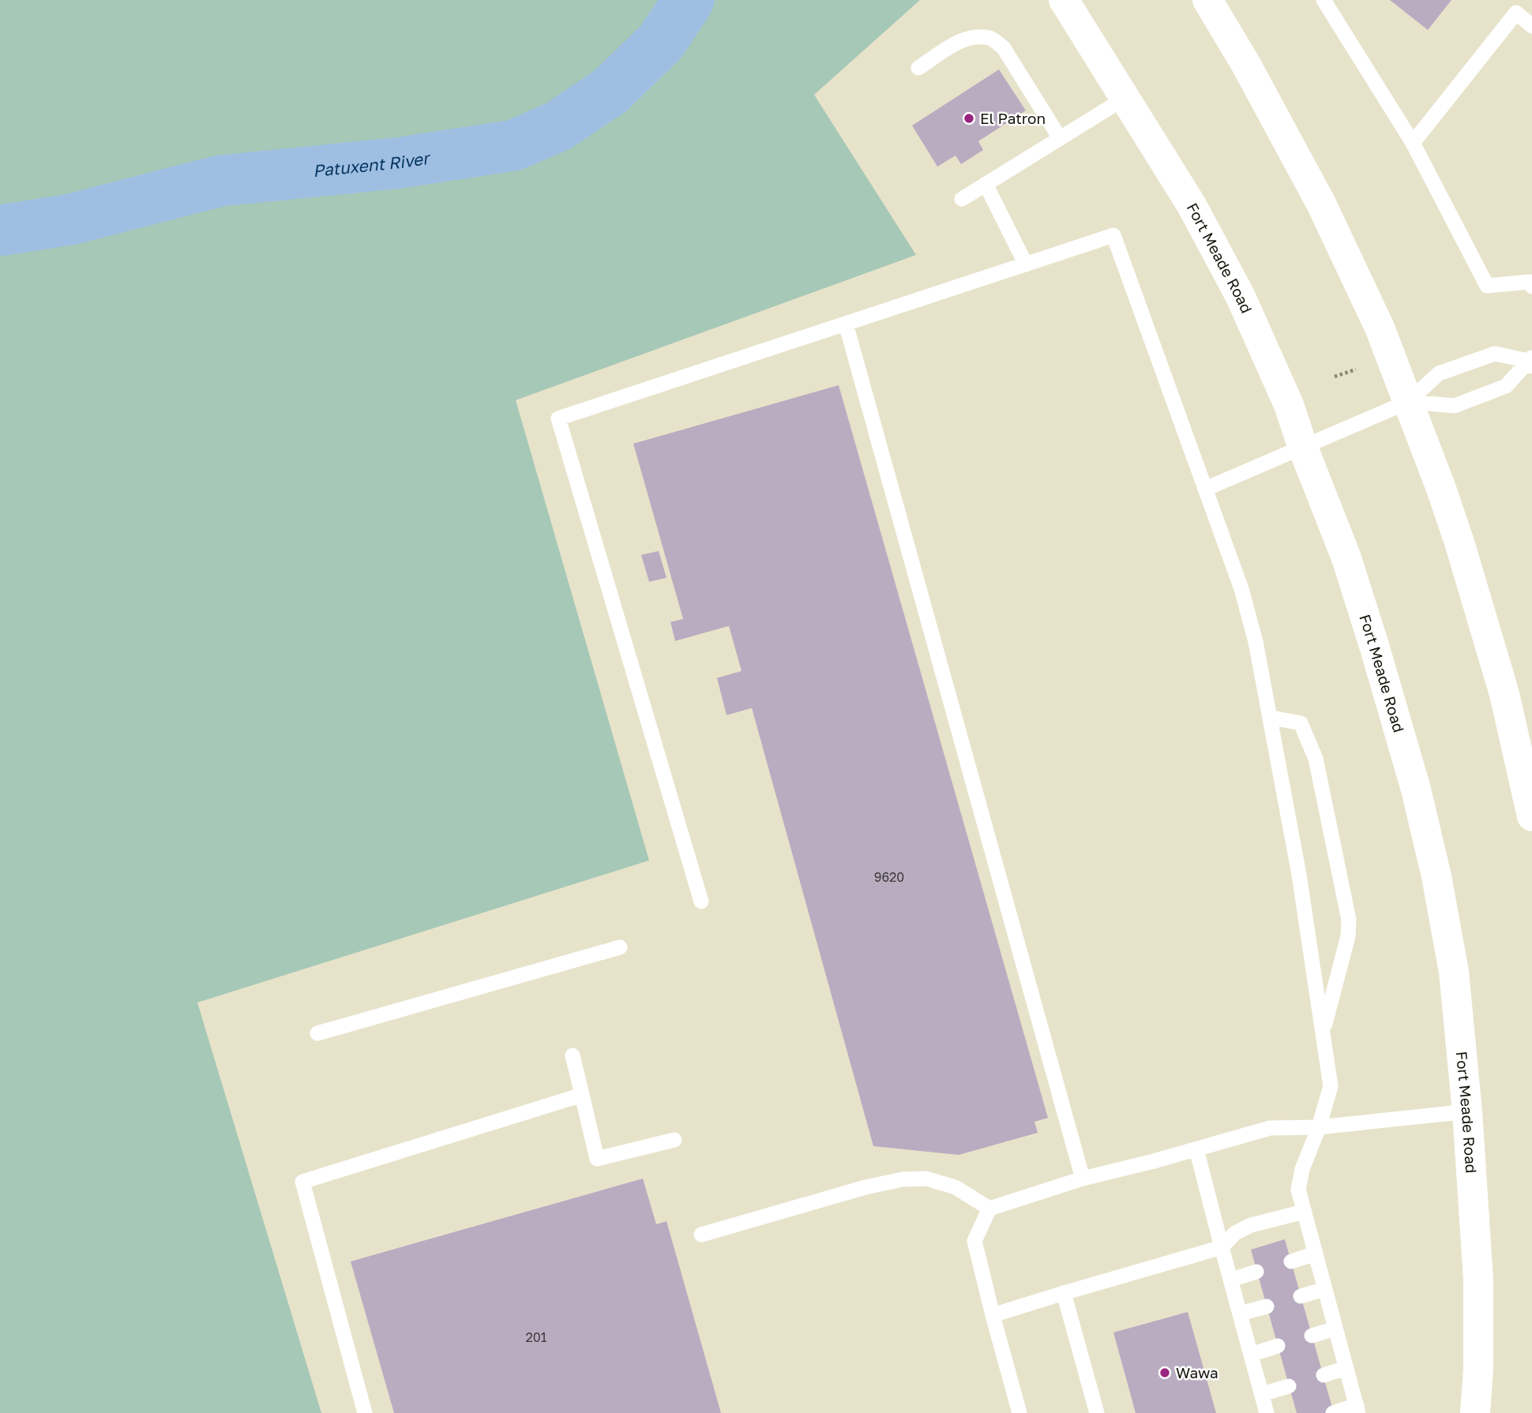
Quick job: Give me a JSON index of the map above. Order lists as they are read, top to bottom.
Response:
{
  "streets": {
    "main road": ["Fort Meade Road"]
  },
  "water": ["Patuxent River"],
  "places": ["El Patron", "Wawa"],
  "house_numbers": ["9620", "201"]
}
